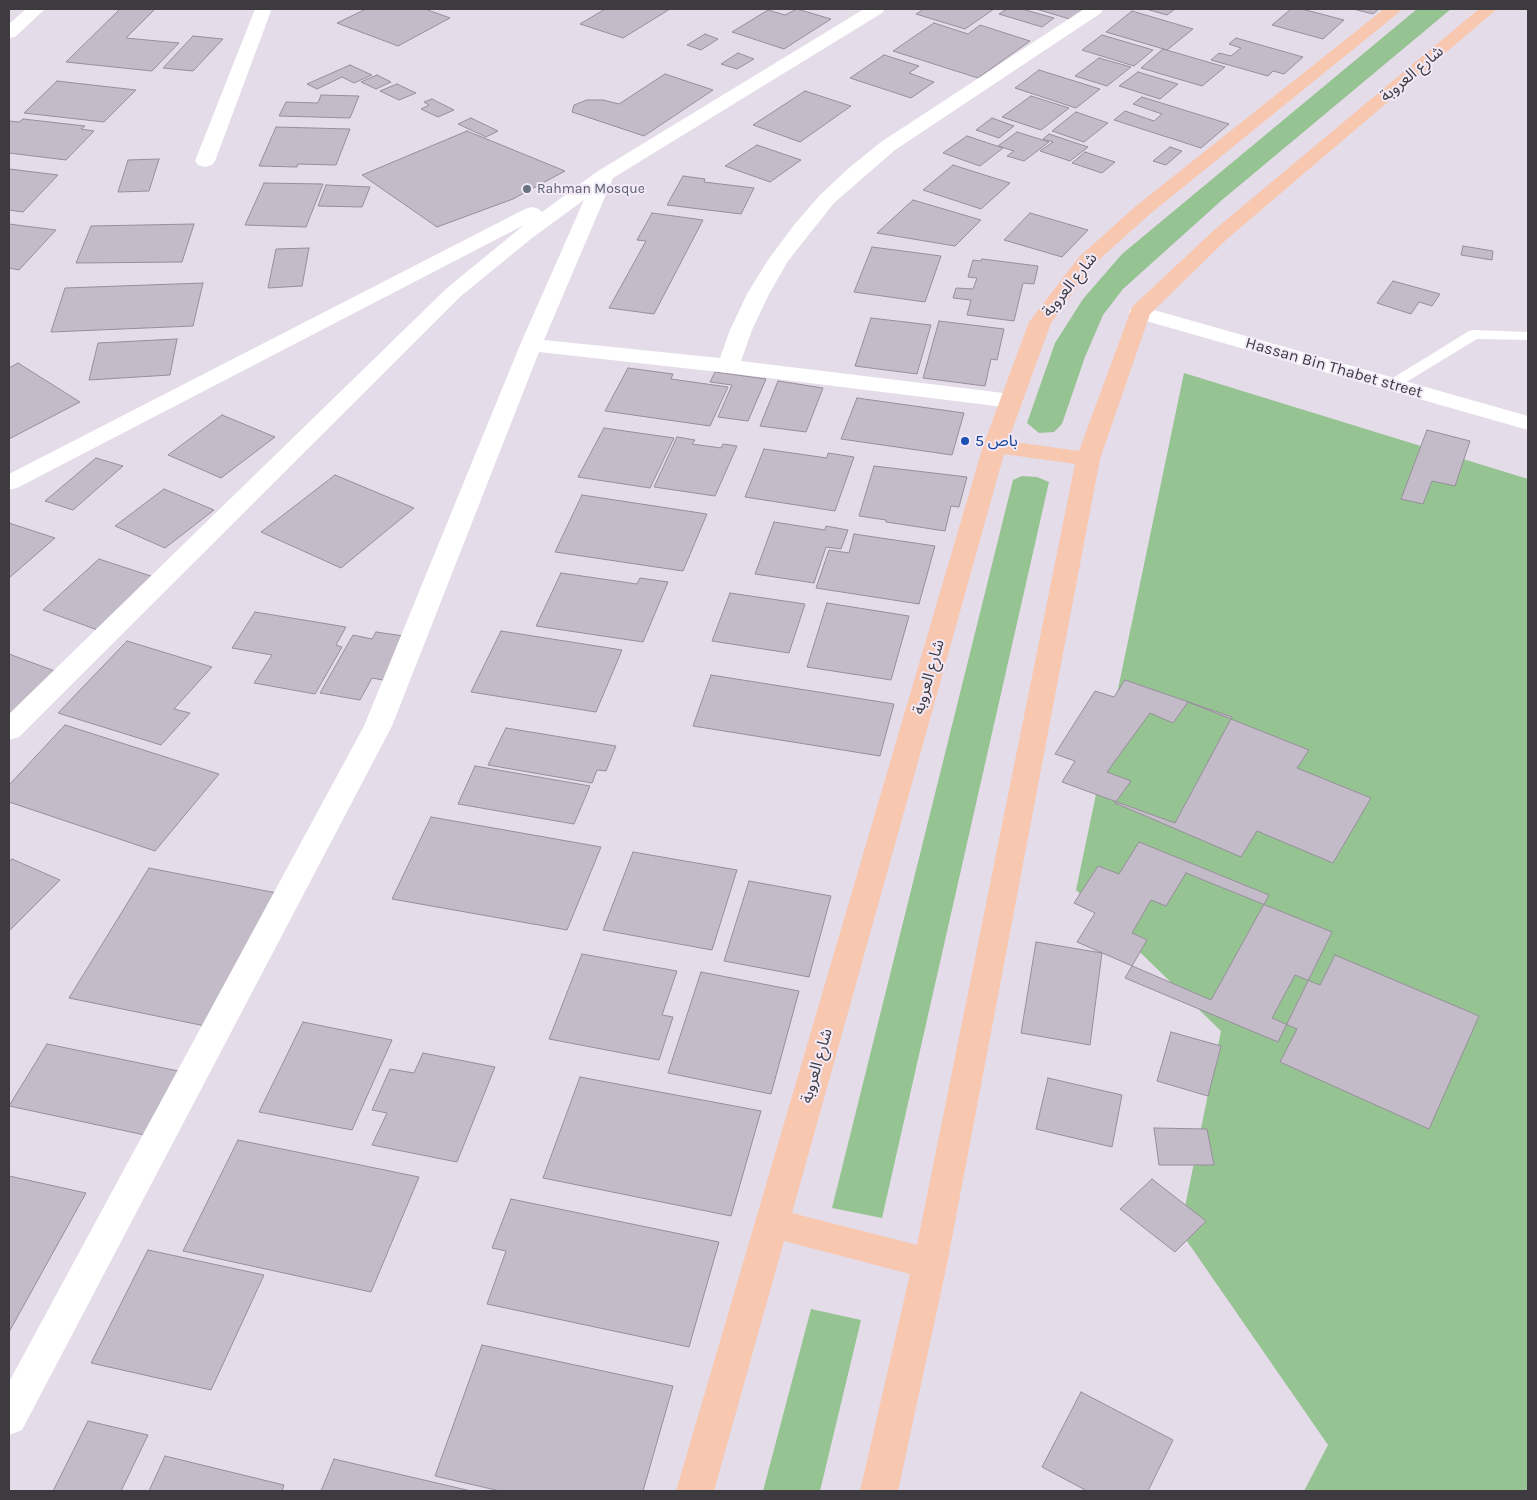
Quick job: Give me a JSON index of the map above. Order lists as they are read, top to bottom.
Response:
{
  "streets": {
    "main road": ["شارع العروبة"],
    "street": ["Hassan Bin Thabet street"]
  },
  "crossings": [
    ["شارع العروبة", "Hassan Bin Thabet street"]
  ],
  "places": ["Rahman Mosque", "باص 5"]
}
